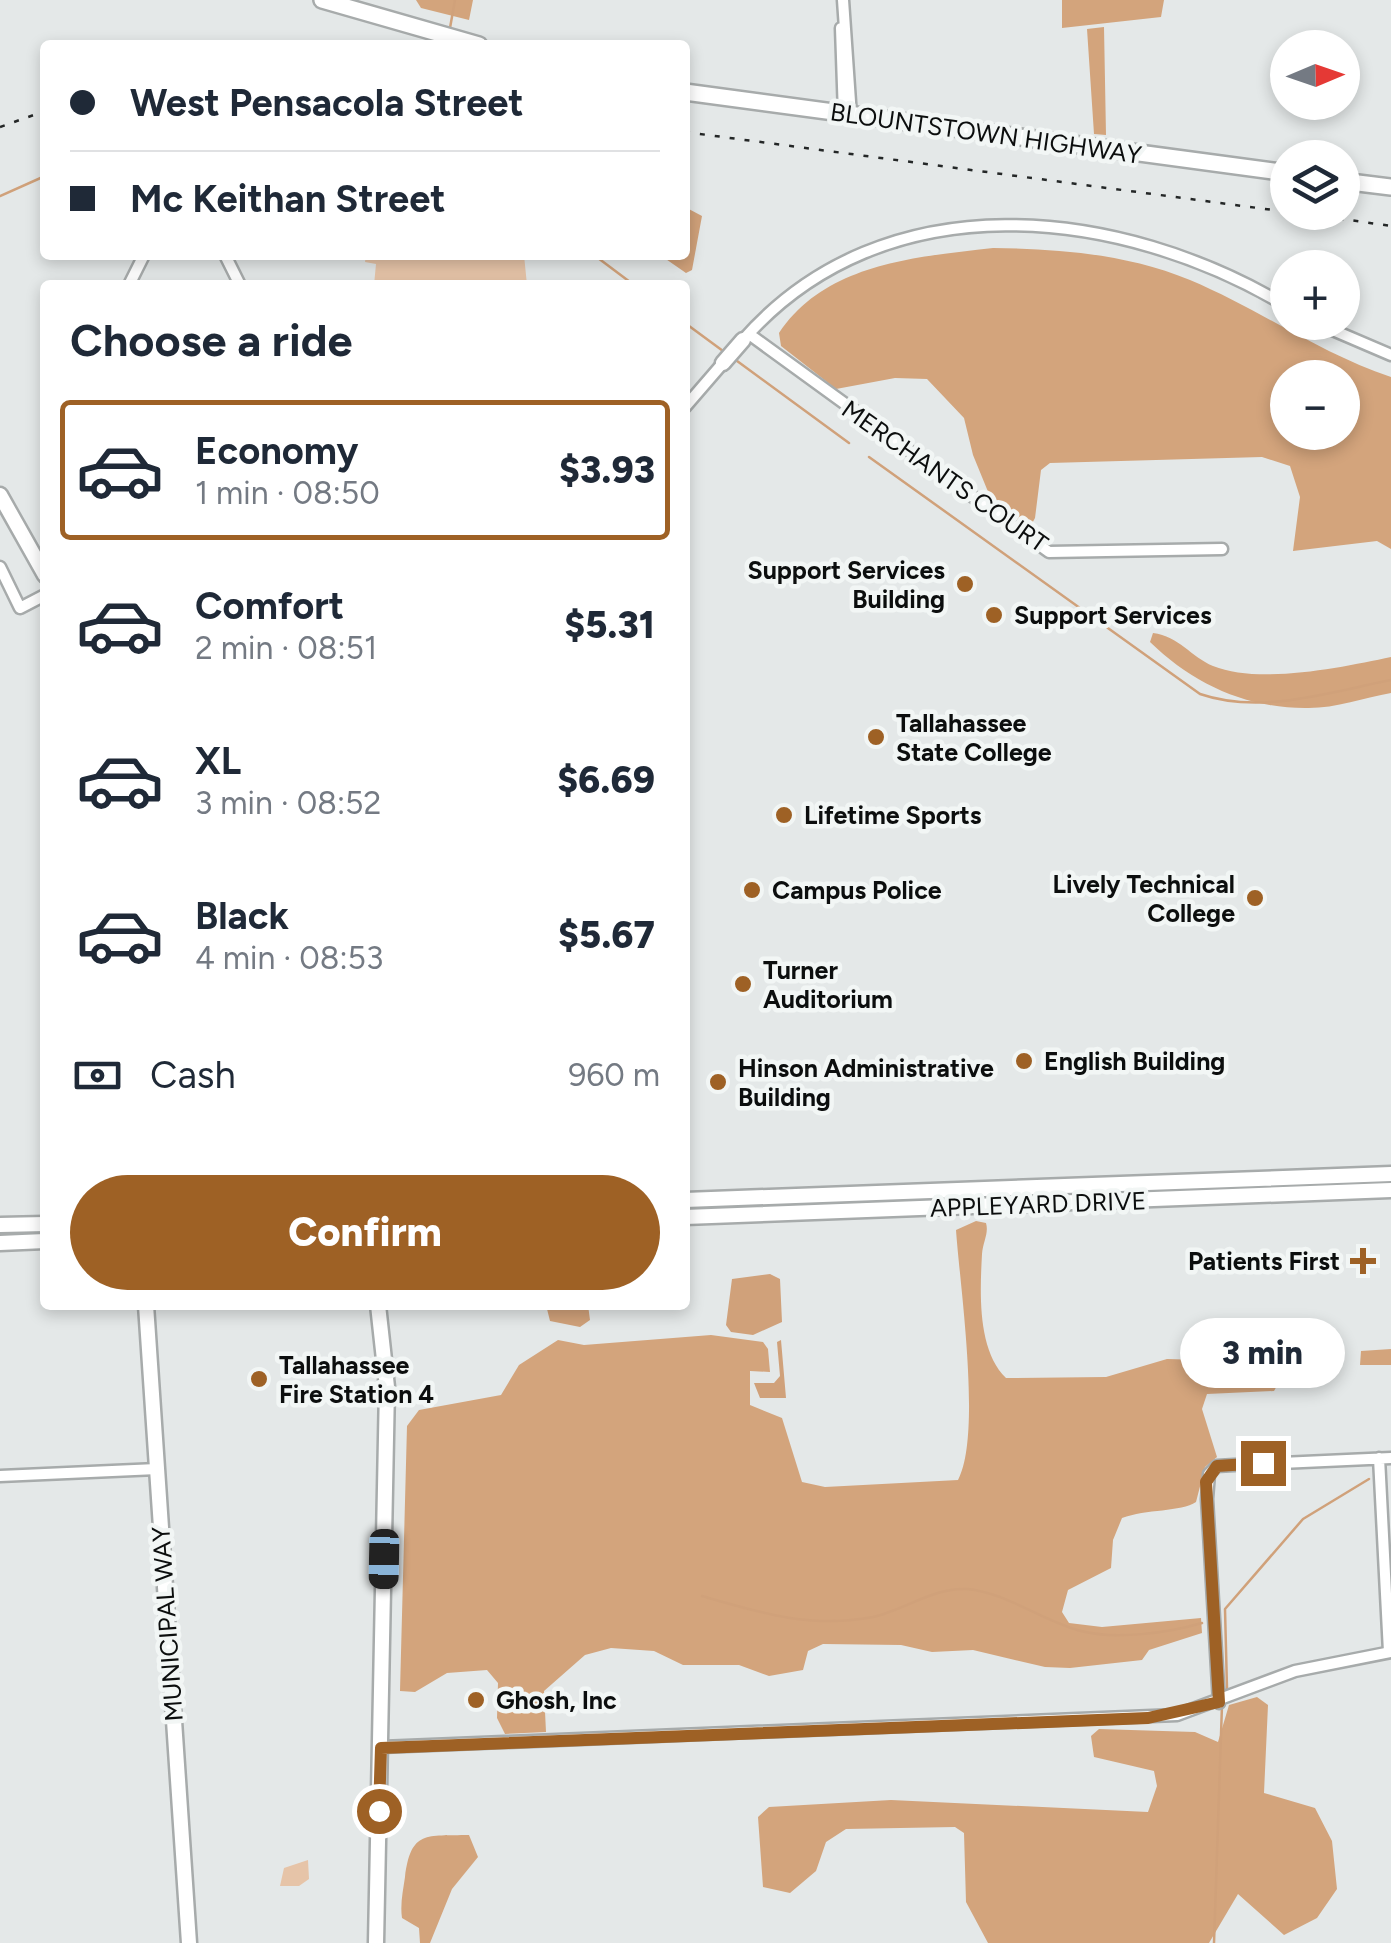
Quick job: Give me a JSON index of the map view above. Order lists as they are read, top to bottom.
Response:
{
  "streets": {
    "main road": ["BLOUNTSTOWN HIGHWAY", "APPLEYARD DRIVE", "MUNICIPAL WAY"],
    "street": ["MERCHANTS COURT"]
  },
  "places": {
    "other": [
      "Support Services Building",
      "Support Services",
      "Tallahassee State College",
      "Lifetime Sports",
      "Campus Police",
      "Lively Technical College",
      "Turner Auditorium",
      "English Building",
      "Hinson Administrative Building",
      "Tallahassee Fire Station 4",
      "Ghosh, Inc"
    ],
    "health": ["Patients First"]
  },
  "north": "right",
  "page": {
    "map_buttons": ["+", "−"],
    "banner": ["West Pensacola Street", "Mc Keithan Street"],
    "heading": "Choose a ride",
    "list": [
      {
        "name": "Economy",
        "note": "1 min · 08:50",
        "value": "$3.93"
      },
      {
        "name": "Comfort",
        "note": "2 min · 08:51",
        "value": "$5.31"
      },
      {
        "name": "XL",
        "note": "3 min · 08:52",
        "value": "$6.69"
      },
      {
        "name": "Black",
        "note": "4 min · 08:53",
        "value": "$5.67"
      }
    ],
    "pay": ["Cash", "960 m"],
    "buttons": "Confirm",
    "bubble": "3 min"
  }
}
